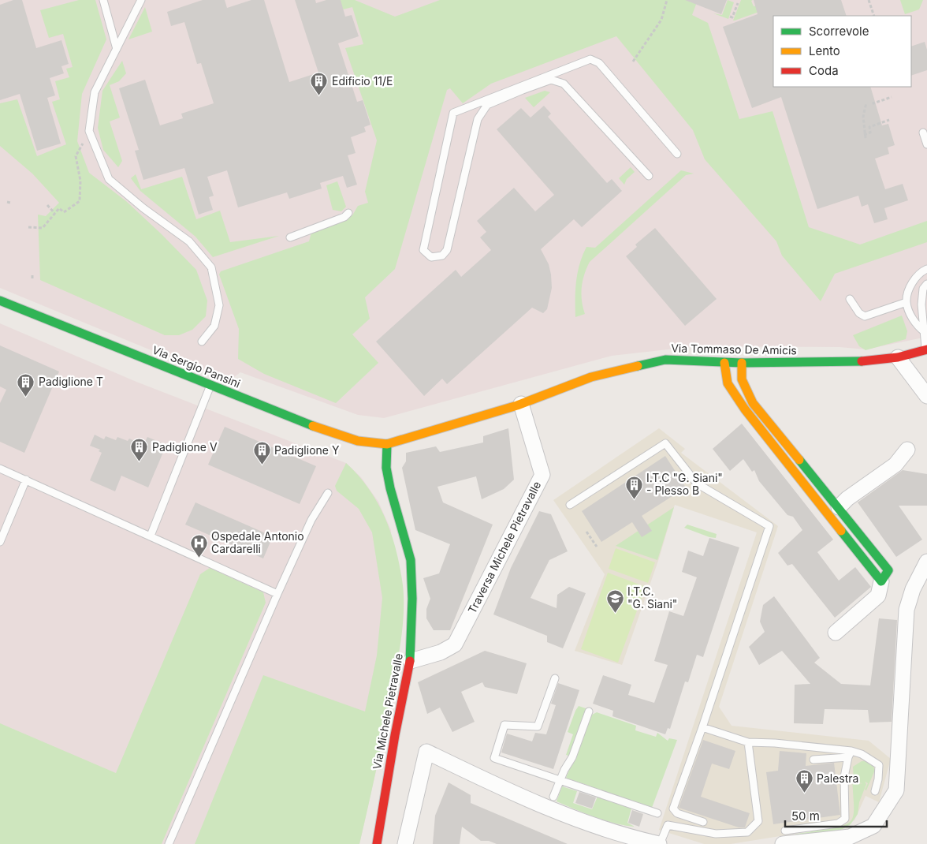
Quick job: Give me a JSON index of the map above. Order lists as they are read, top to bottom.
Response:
{
  "streets": {
    "main road": ["Via Tommaso De Amicis", "Via Sergio Pansini", "Via Michele Pietravalle"],
    "street": ["Traversa Michele Pietravalle"]
  },
  "crossings": [
    ["Via Tommaso De Amicis", "Via Sergio Pansini"],
    ["Via Tommaso De Amicis", "Traversa Michele Pietravalle"],
    ["Via Tommaso De Amicis", "Via Michele Pietravalle"],
    ["Via Sergio Pansini", "Via Michele Pietravalle"],
    ["Traversa Michele Pietravalle", "Via Michele Pietravalle"]
  ],
  "places": {
    "building": [
      "Edificio 11/E",
      "Padiglione T",
      "Padiglione V",
      "Padiglione Y",
      "I.T.C \"G. Siani\" - Plesso B",
      "Palestra"
    ],
    "hospital": ["Ospedale Antonio Cardarelli"],
    "school or university": ["I.T.C. \"G. Siani\""]
  },
  "legend": ["Scorrevole", "Lento", "Coda"],
  "scale_bar": "50 m"
}
